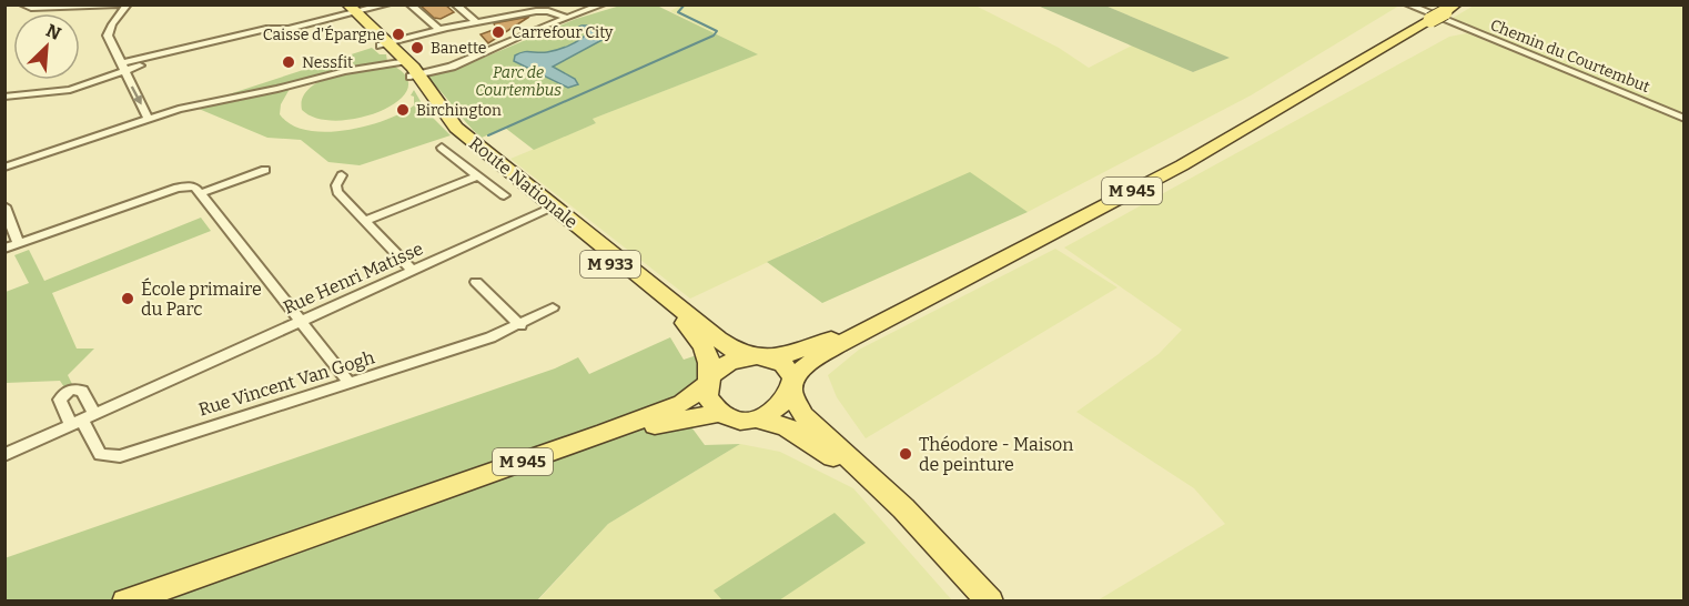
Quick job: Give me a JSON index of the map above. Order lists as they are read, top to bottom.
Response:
{
  "streets": {
    "main road": ["Route Nationale", "M 945", "M 933"],
    "street": ["Chemin du Courtembut", "Rue Henri Matisse", "Rue Vincent Van Gogh"]
  },
  "crossings": [
    ["Route Nationale", "M 945"],
    ["Route Nationale", "Rue Henri Matisse"],
    ["Rue Henri Matisse", "Rue Vincent Van Gogh"]
  ],
  "parks": ["Parc de Courtembus"],
  "places": [
    "Carrefour City",
    "Caisse d'Épargne",
    "Banette",
    "Nessfit",
    "Birchington",
    "École primaire du Parc",
    "Théodore - Maison de peinture"
  ],
  "north": "top right"
}
